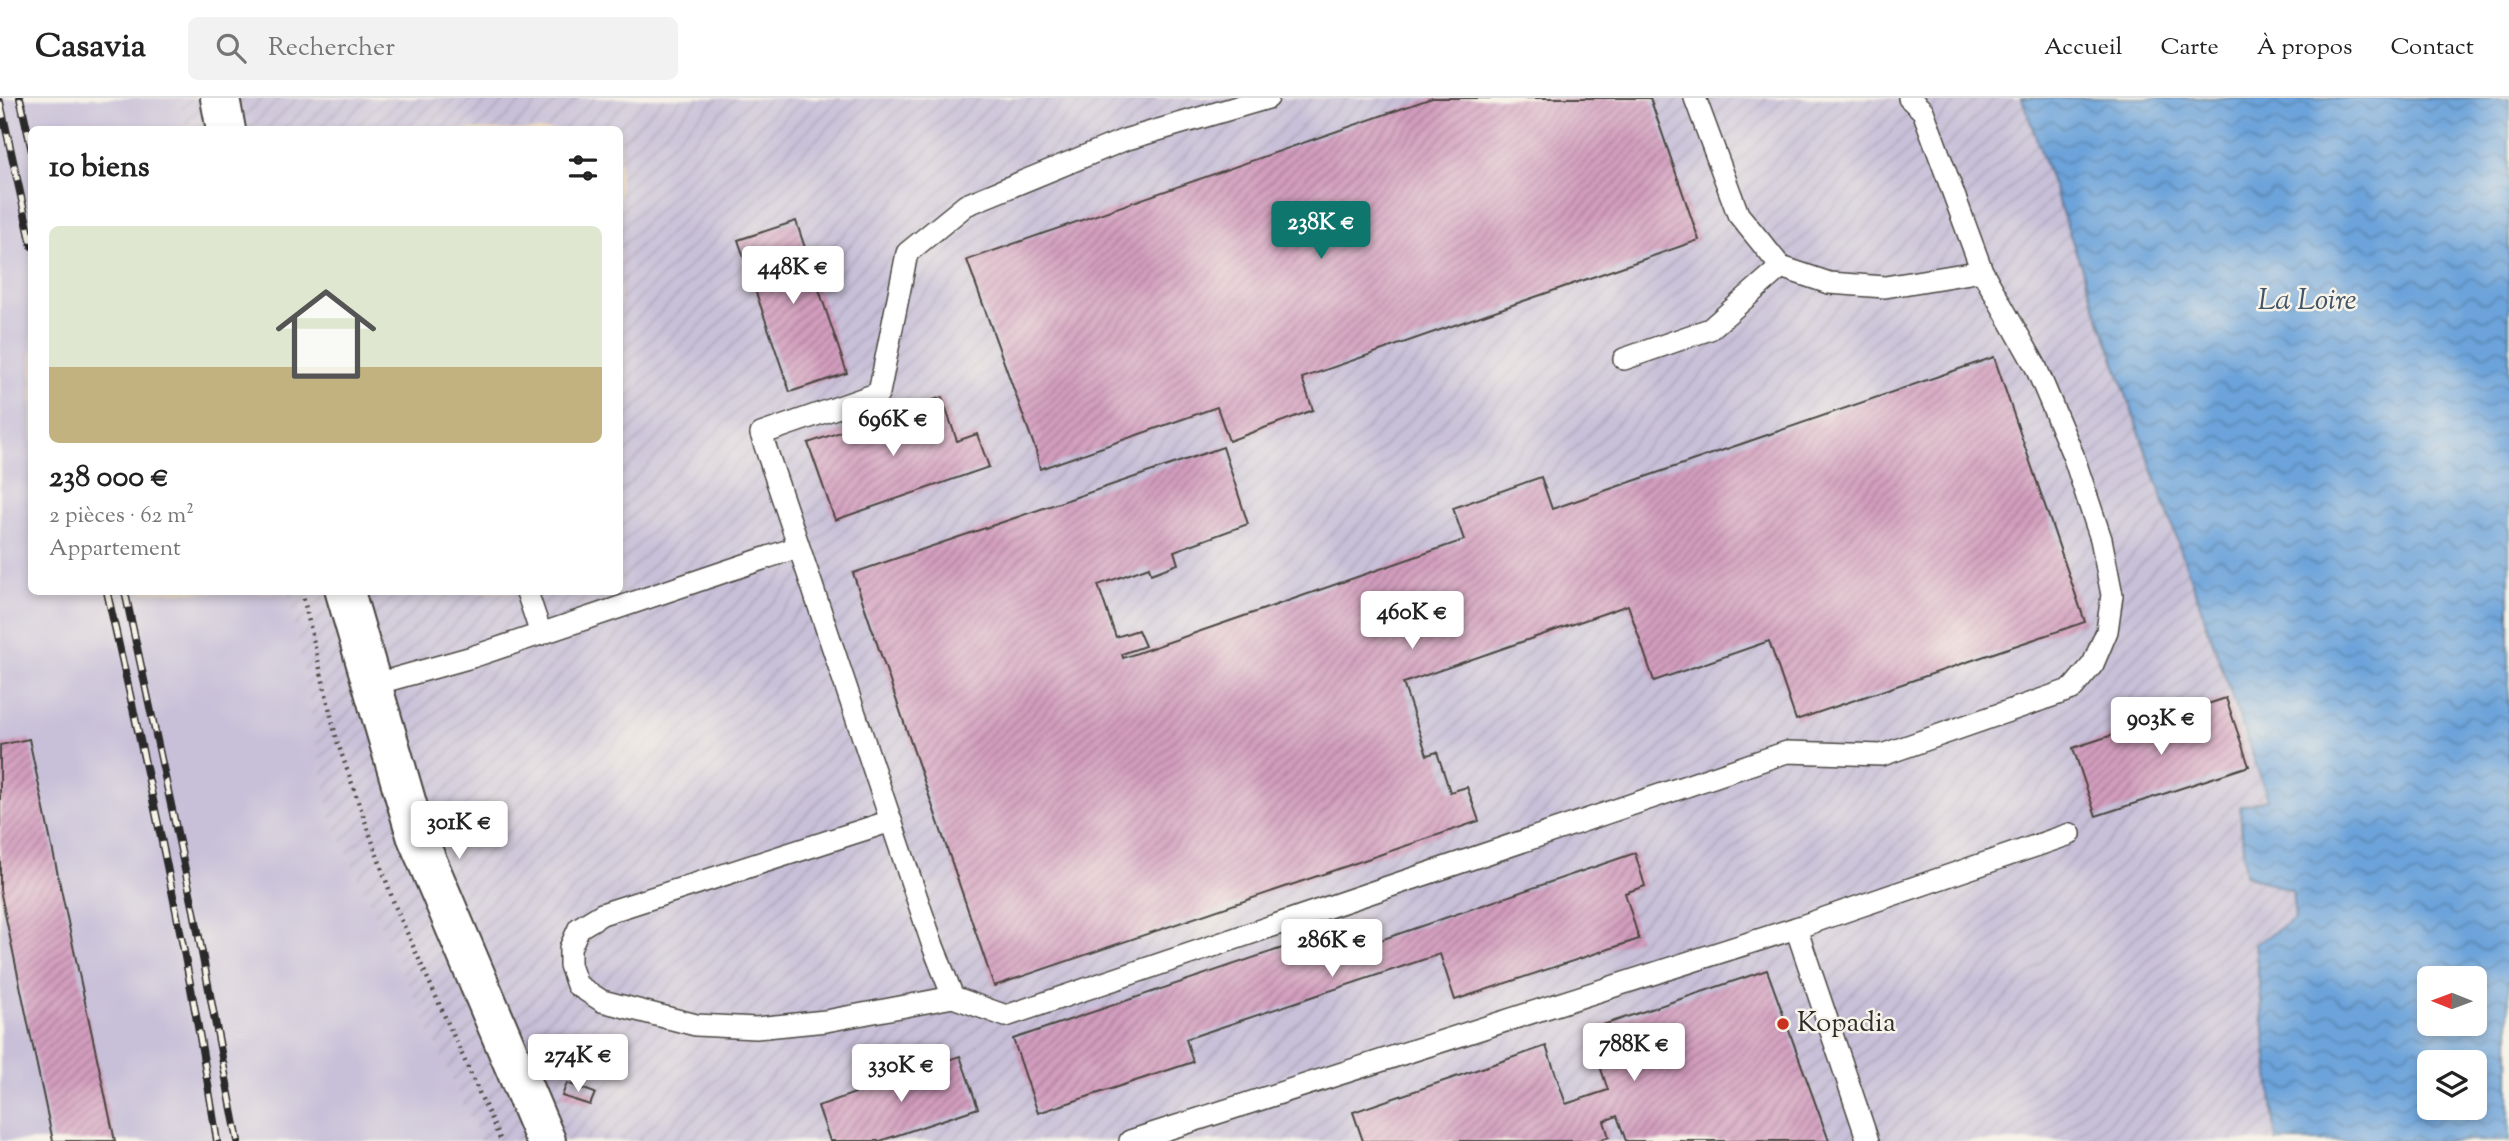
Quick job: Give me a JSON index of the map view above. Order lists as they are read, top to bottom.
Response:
{
  "water": ["La Loire"],
  "places": ["Kopadia"],
  "north": "left",
  "page": {
    "header": "Casavia",
    "search": "Rechercher",
    "nav": [
      "Accueil",
      "Carte",
      "À propos",
      "Contact"
    ],
    "heading": "10 biens",
    "price": [
      "238K €",
      "448K €",
      "696K €",
      "460K €",
      "903K €",
      "301K €",
      "286K €",
      "788K €",
      "274K €",
      "330K €"
    ],
    "list": [
      {
        "name": "238 000 €",
        "note": "2 pièces · 62 m² · Appartement"
      }
    ]
  }
}
